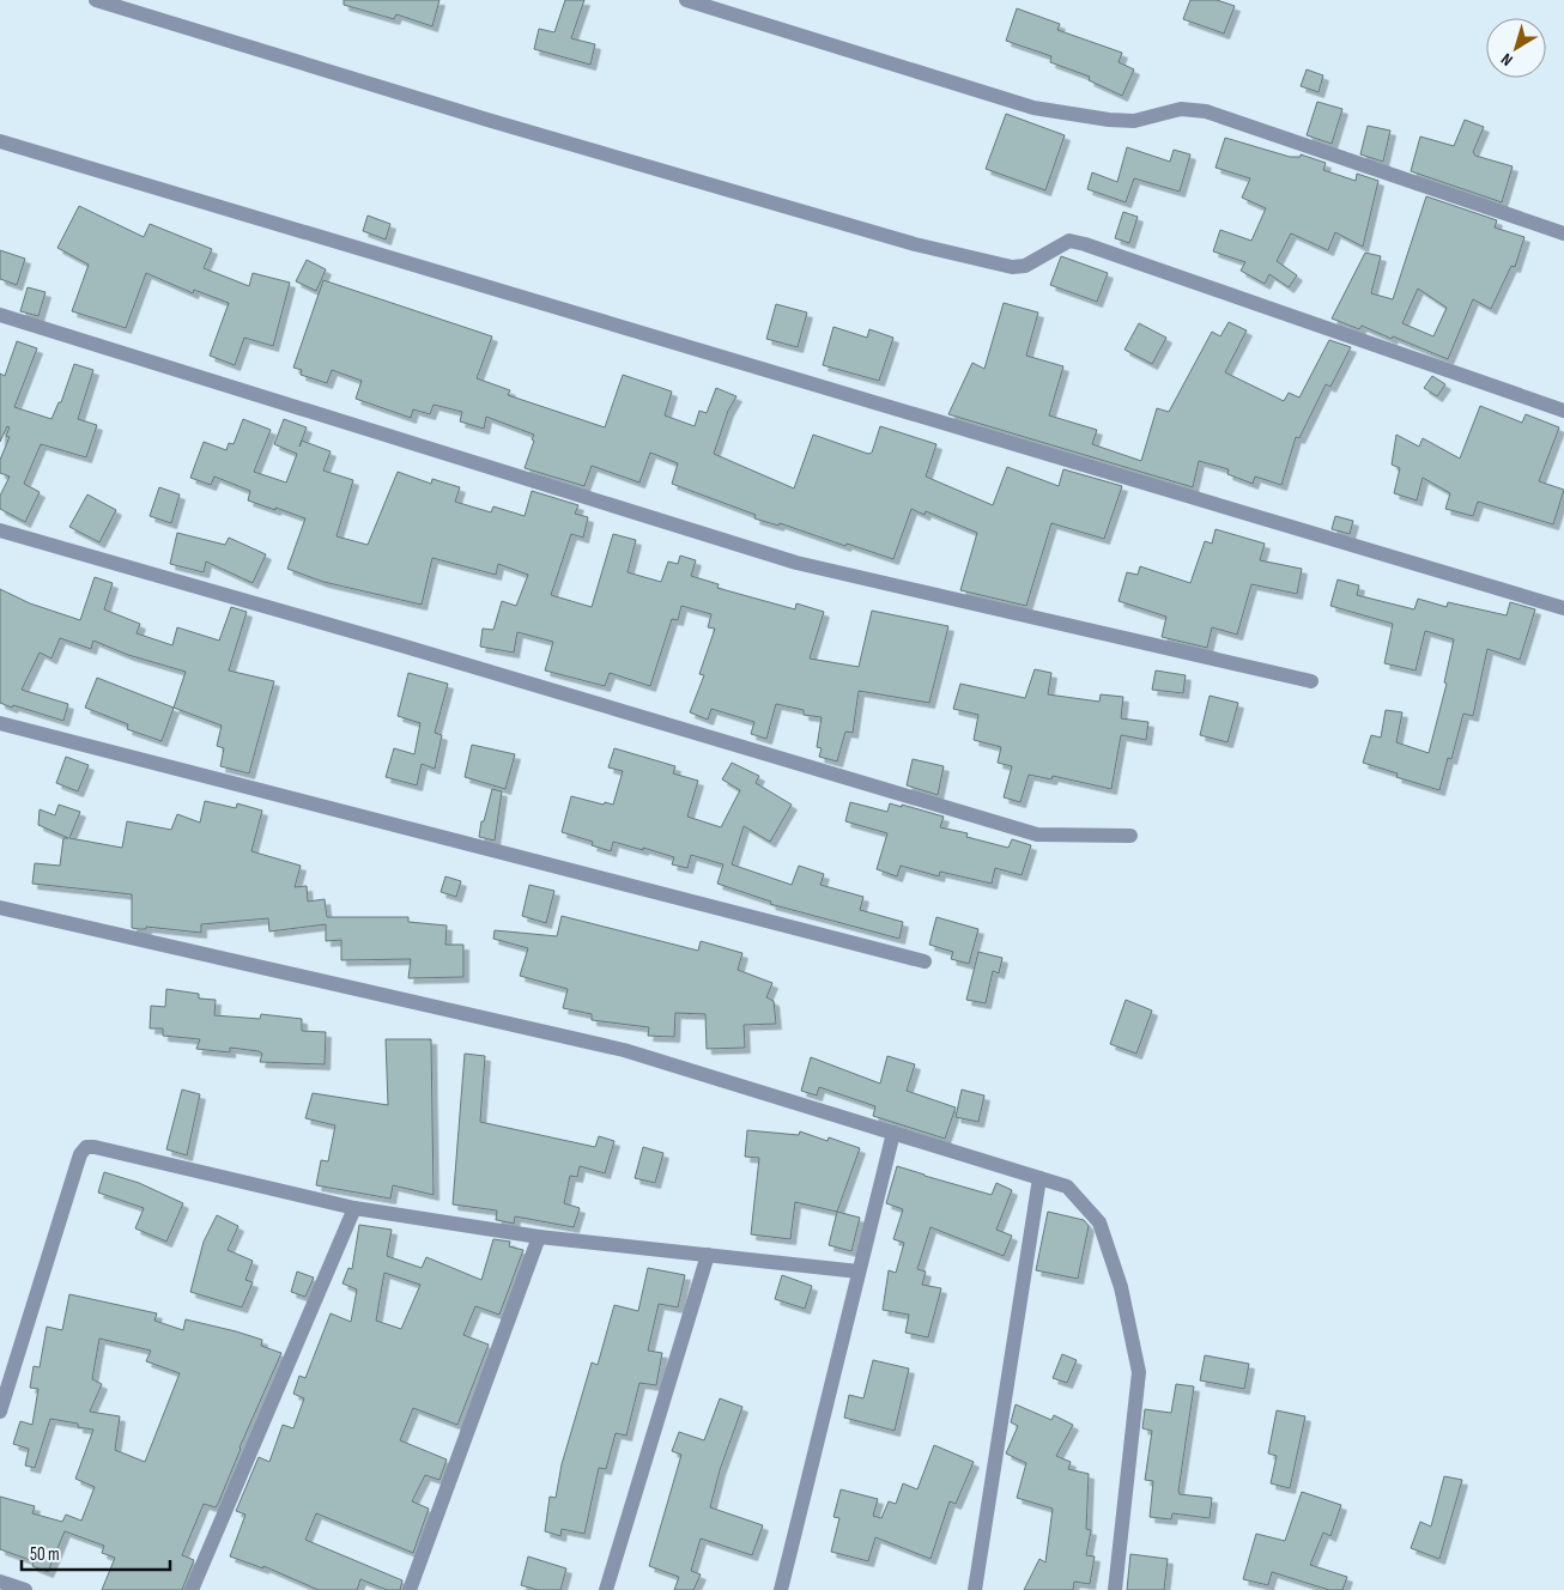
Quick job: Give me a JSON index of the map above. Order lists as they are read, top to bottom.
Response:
{
  "scale_bar": "50 m",
  "north": "bottom left"
}
